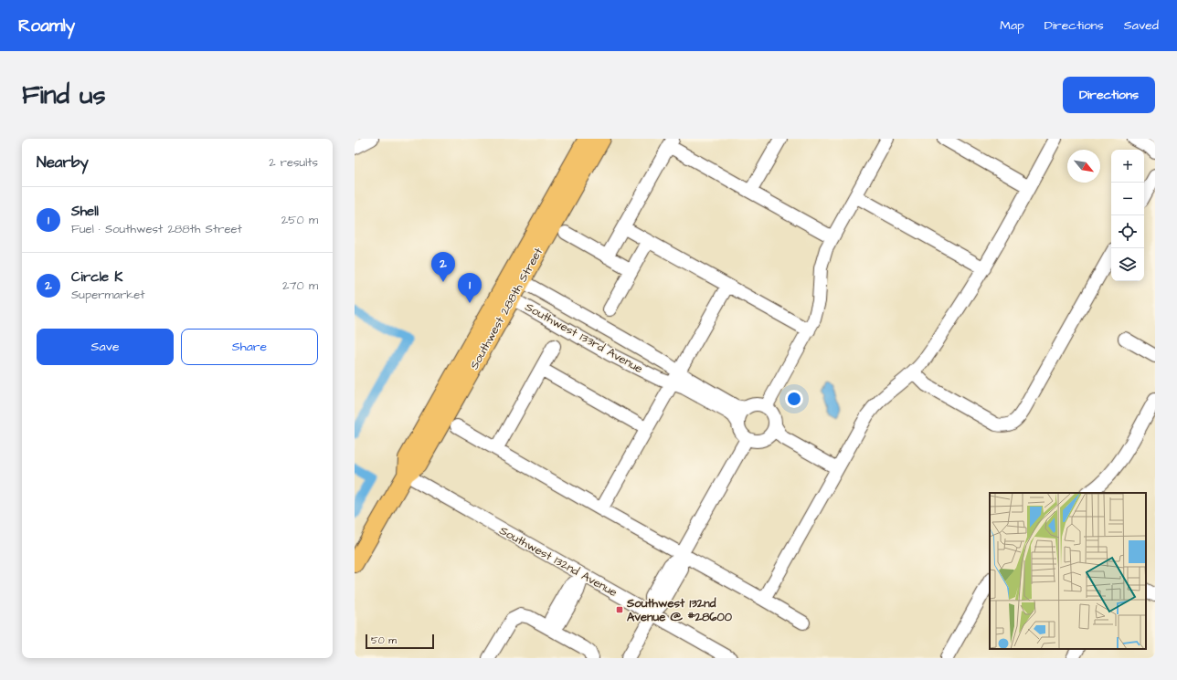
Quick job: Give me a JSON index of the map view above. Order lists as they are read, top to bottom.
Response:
{
  "streets": {
    "main road": ["Southwest 288th Street"],
    "street": ["Southwest 133rd Avenue", "Southwest 132nd Avenue"]
  },
  "crossings": [
    ["Southwest 288th Street", "Southwest 133rd Avenue"],
    ["Southwest 288th Street", "Southwest 132nd Avenue"]
  ],
  "places": {
    "transit": ["Southwest 132nd Avenue @ #28600"]
  },
  "scale_bar": "50 m",
  "north": "bottom right",
  "page": {
    "header": "Roamly",
    "nav": ["Map", "Directions", "Saved"],
    "buttons": [
      "Directions",
      ["Save", "Share"]
    ],
    "title": "Find us",
    "heading": ["Nearby", "2 results"],
    "map_buttons": ["+", "−"],
    "list": [
      {
        "mark": "1",
        "name": "Shell",
        "note": "Fuel · Southwest 288th Street",
        "value": "250 m"
      },
      {
        "mark": "2",
        "name": "Circle K",
        "note": "Supermarket",
        "value": "270 m"
      }
    ],
    "pins": ["2", "1"],
    "scale": "50 m"
  }
}
